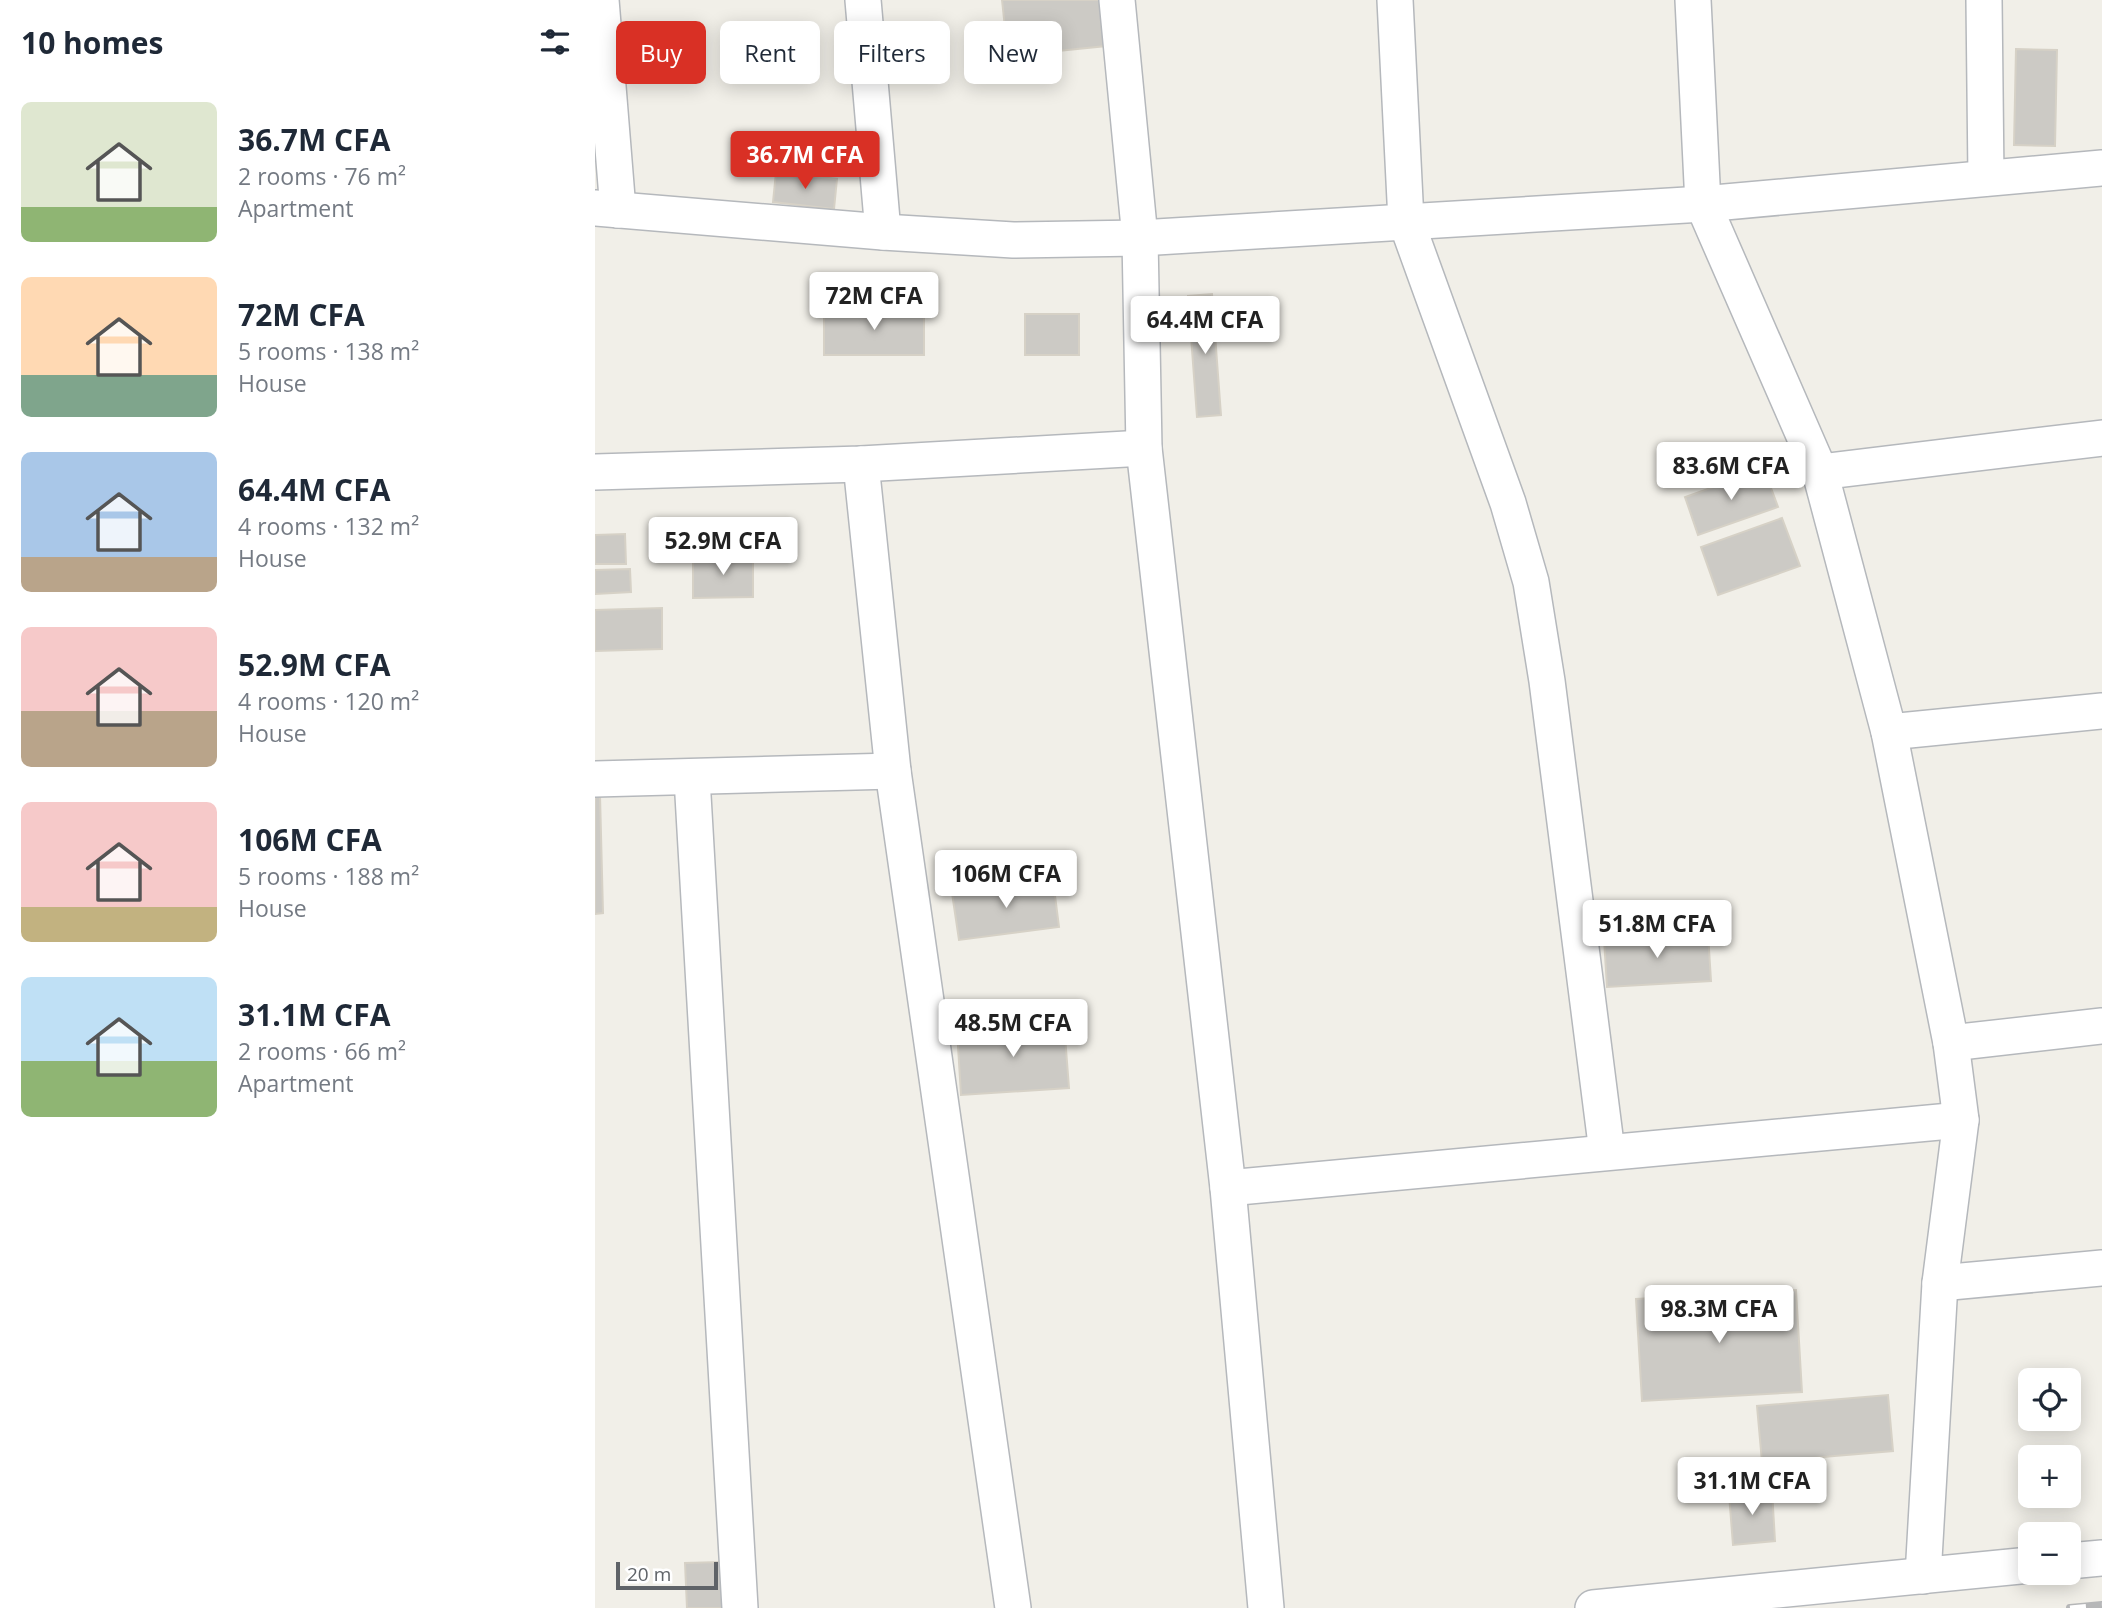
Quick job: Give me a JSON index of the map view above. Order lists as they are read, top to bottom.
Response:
{
  "scale_bar": "20 m",
  "page": {
    "heading": "10 homes",
    "chip": [
      "Buy",
      "Rent",
      "Filters",
      "New"
    ],
    "list": [
      {
        "name": "36.7M CFA",
        "note": "2 rooms · 76 m² · Apartment"
      },
      {
        "name": "72M CFA",
        "note": "5 rooms · 138 m² · House"
      },
      {
        "name": "64.4M CFA",
        "note": "4 rooms · 132 m² · House"
      },
      {
        "name": "52.9M CFA",
        "note": "4 rooms · 120 m² · House"
      },
      {
        "name": "106M CFA",
        "note": "5 rooms · 188 m² · House"
      },
      {
        "name": "31.1M CFA",
        "note": "2 rooms · 66 m² · Apartment"
      }
    ],
    "price": [
      "36.7M CFA",
      "72M CFA",
      "64.4M CFA",
      "83.6M CFA",
      "52.9M CFA",
      "106M CFA",
      "51.8M CFA",
      "48.5M CFA",
      "98.3M CFA",
      "31.1M CFA"
    ],
    "map_buttons": ["+", "−"],
    "scale": "20 m"
  }
}
